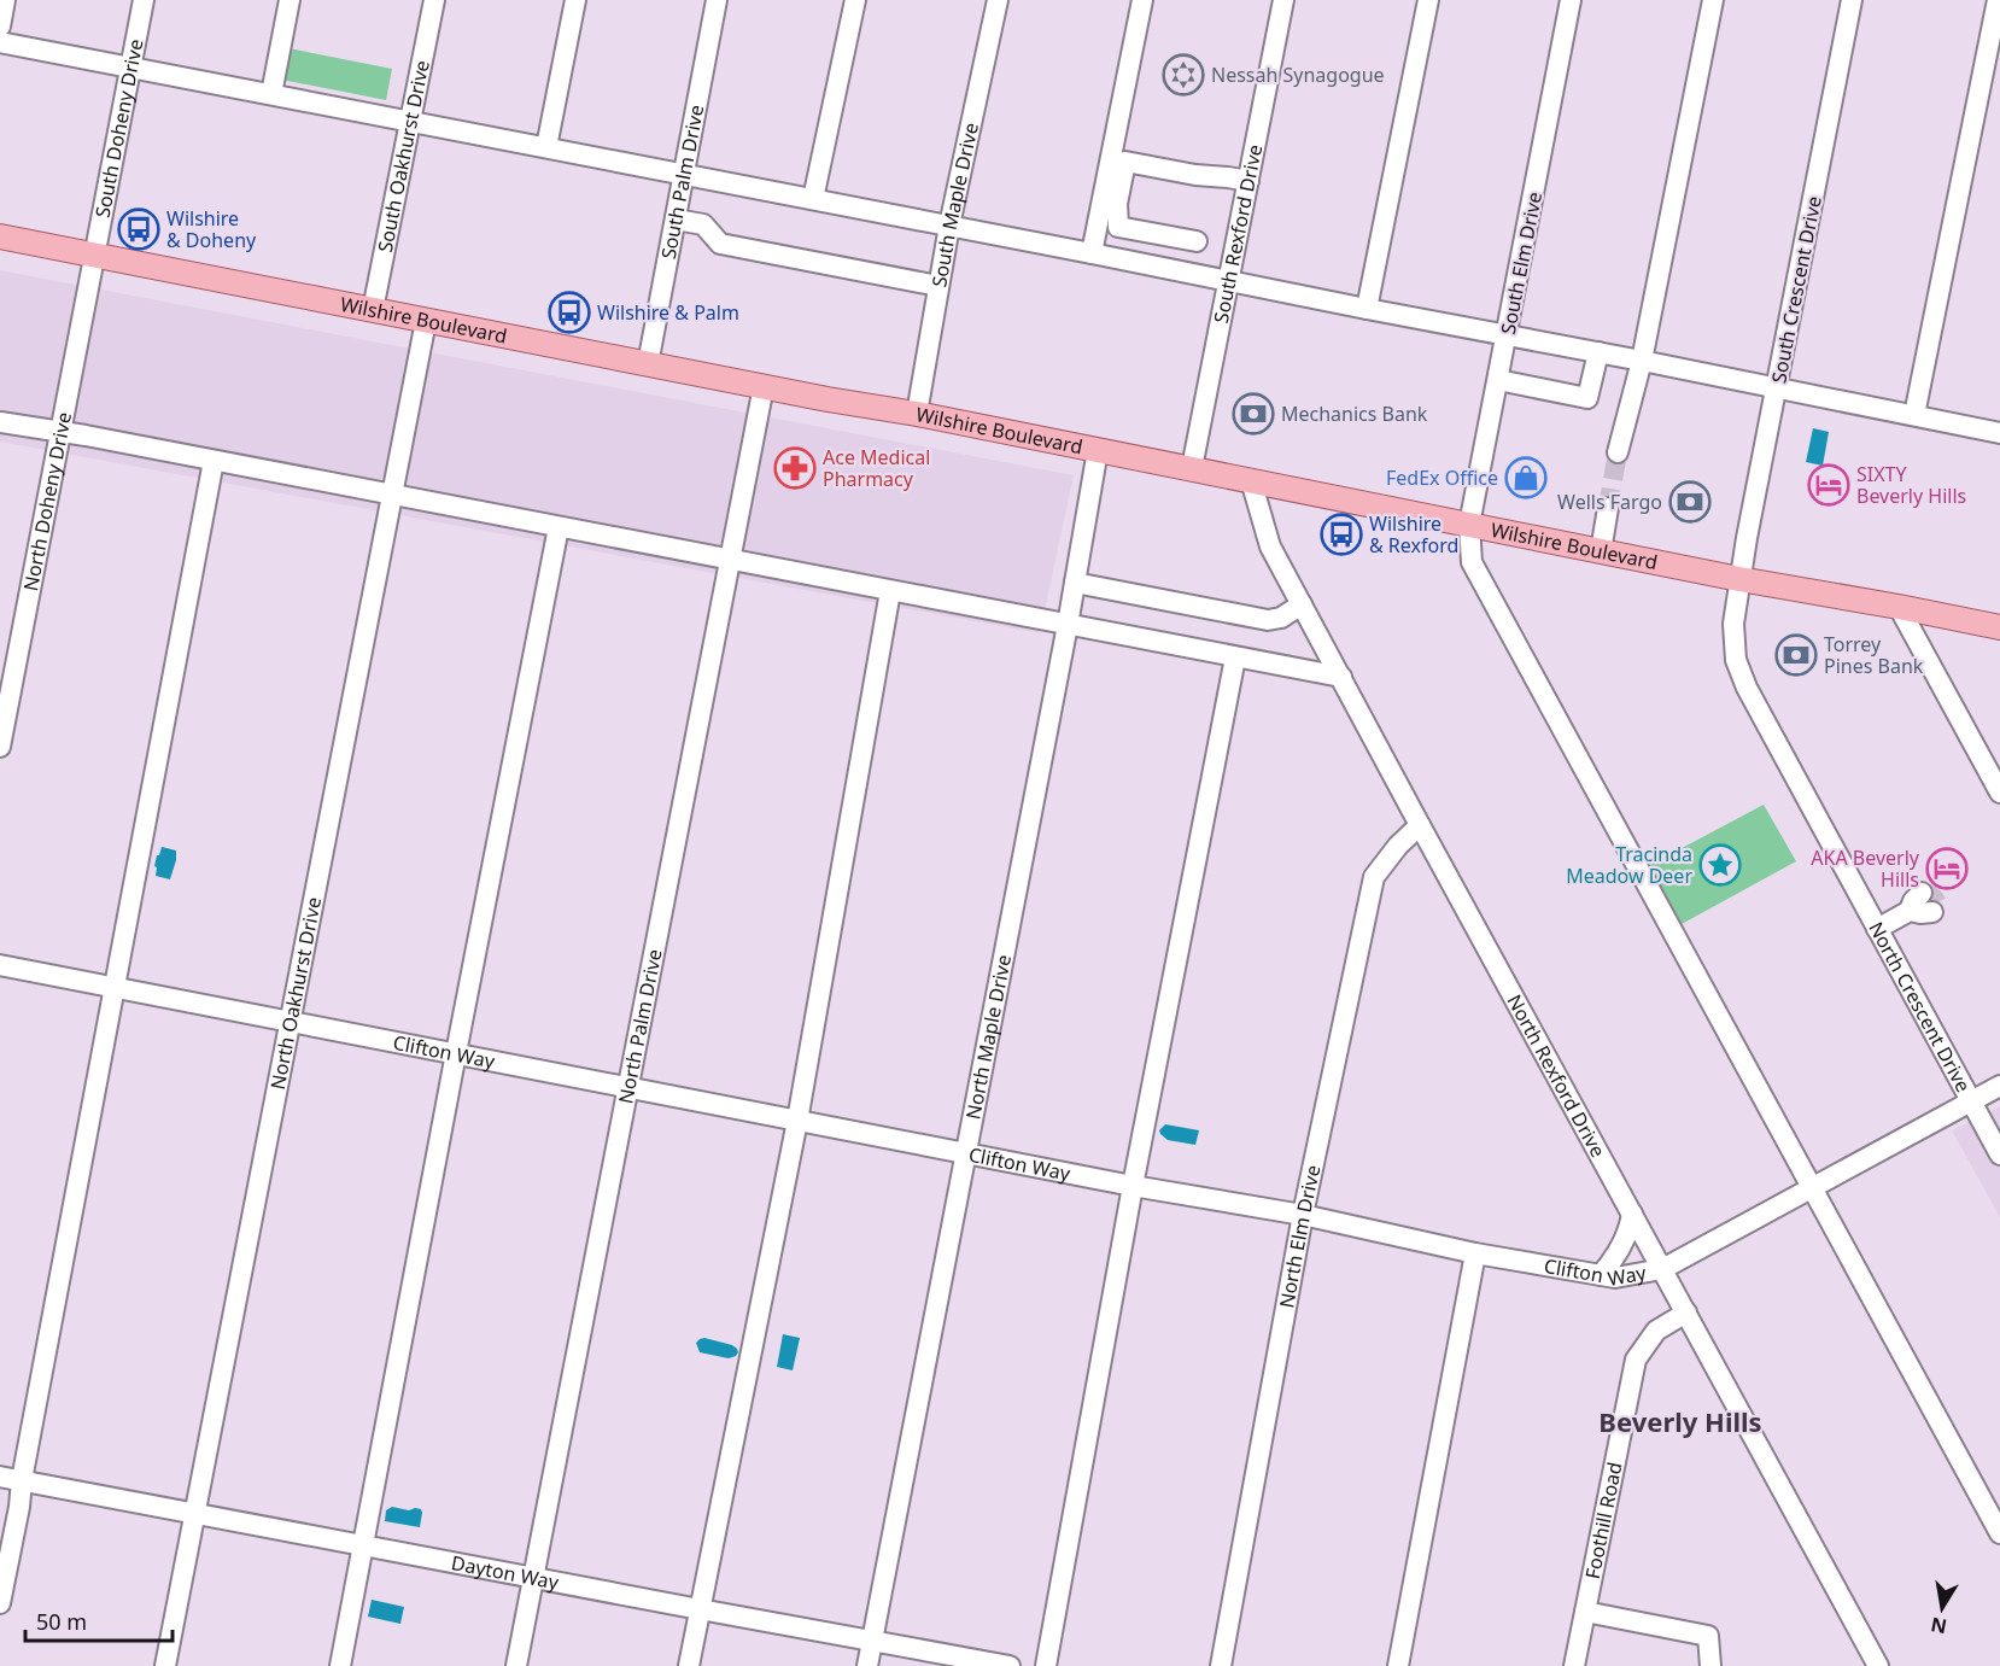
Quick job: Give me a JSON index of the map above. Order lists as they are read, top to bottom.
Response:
{
  "streets": {
    "main road": ["Wilshire Boulevard"],
    "street": [
      "South Doheny Drive",
      "South Oakhurst Drive",
      "South Palm Drive",
      "South Maple Drive",
      "South Rexford Drive",
      "South Elm Drive",
      "South Crescent Drive",
      "North Doheny Drive",
      "North Oakhurst Drive",
      "North Crescent Drive",
      "North Palm Drive",
      "North Maple Drive",
      "Clifton Way",
      "North Rexford Drive",
      "North Elm Drive",
      "Foothill Road",
      "Dayton Way"
    ]
  },
  "crossings": [
    ["South Doheny Drive", "Wilshire Boulevard"],
    ["South Doheny Drive", "North Doheny Drive"],
    ["South Oakhurst Drive", "Wilshire Boulevard"],
    ["South Palm Drive", "Wilshire Boulevard"],
    ["South Maple Drive", "Wilshire Boulevard"],
    ["South Rexford Drive", "Wilshire Boulevard"],
    ["South Elm Drive", "Wilshire Boulevard"],
    ["South Elm Drive", "Clifton Way"],
    ["South Crescent Drive", "Wilshire Boulevard"],
    ["South Crescent Drive", "North Crescent Drive"],
    ["Wilshire Boulevard", "North Doheny Drive"],
    ["Wilshire Boulevard", "North Oakhurst Drive"],
    ["Wilshire Boulevard", "North Crescent Drive"],
    ["Wilshire Boulevard", "North Palm Drive"],
    ["Wilshire Boulevard", "North Maple Drive"],
    ["Wilshire Boulevard", "North Rexford Drive"],
    ["North Oakhurst Drive", "Clifton Way"],
    ["North Oakhurst Drive", "Dayton Way"],
    ["North Crescent Drive", "Clifton Way"],
    ["North Palm Drive", "Clifton Way"],
    ["North Palm Drive", "Dayton Way"],
    ["North Maple Drive", "Clifton Way"],
    ["North Maple Drive", "Dayton Way"],
    ["Clifton Way", "North Rexford Drive"],
    ["Clifton Way", "North Elm Drive"],
    ["North Rexford Drive", "North Elm Drive"],
    ["North Rexford Drive", "Foothill Road"]
  ],
  "districts": ["Beverly Hills"],
  "places": {
    "synagogue": ["Nessah Synagogue"],
    "bus stop": ["Wilshire & Doheny", "Wilshire & Palm", "Wilshire & Rexford"],
    "bank": ["Mechanics Bank", "Wells Fargo", "Torrey Pines Bank"],
    "pharmacy": ["Ace Medical Pharmacy"],
    "shop": ["FedEx Office"],
    "hotel": ["SIXTY Beverly Hills", "AKA Beverly Hills"],
    "place": ["Tracinda Meadow Deer"]
  },
  "scale_bar": "50 m",
  "north": "bottom"
}
